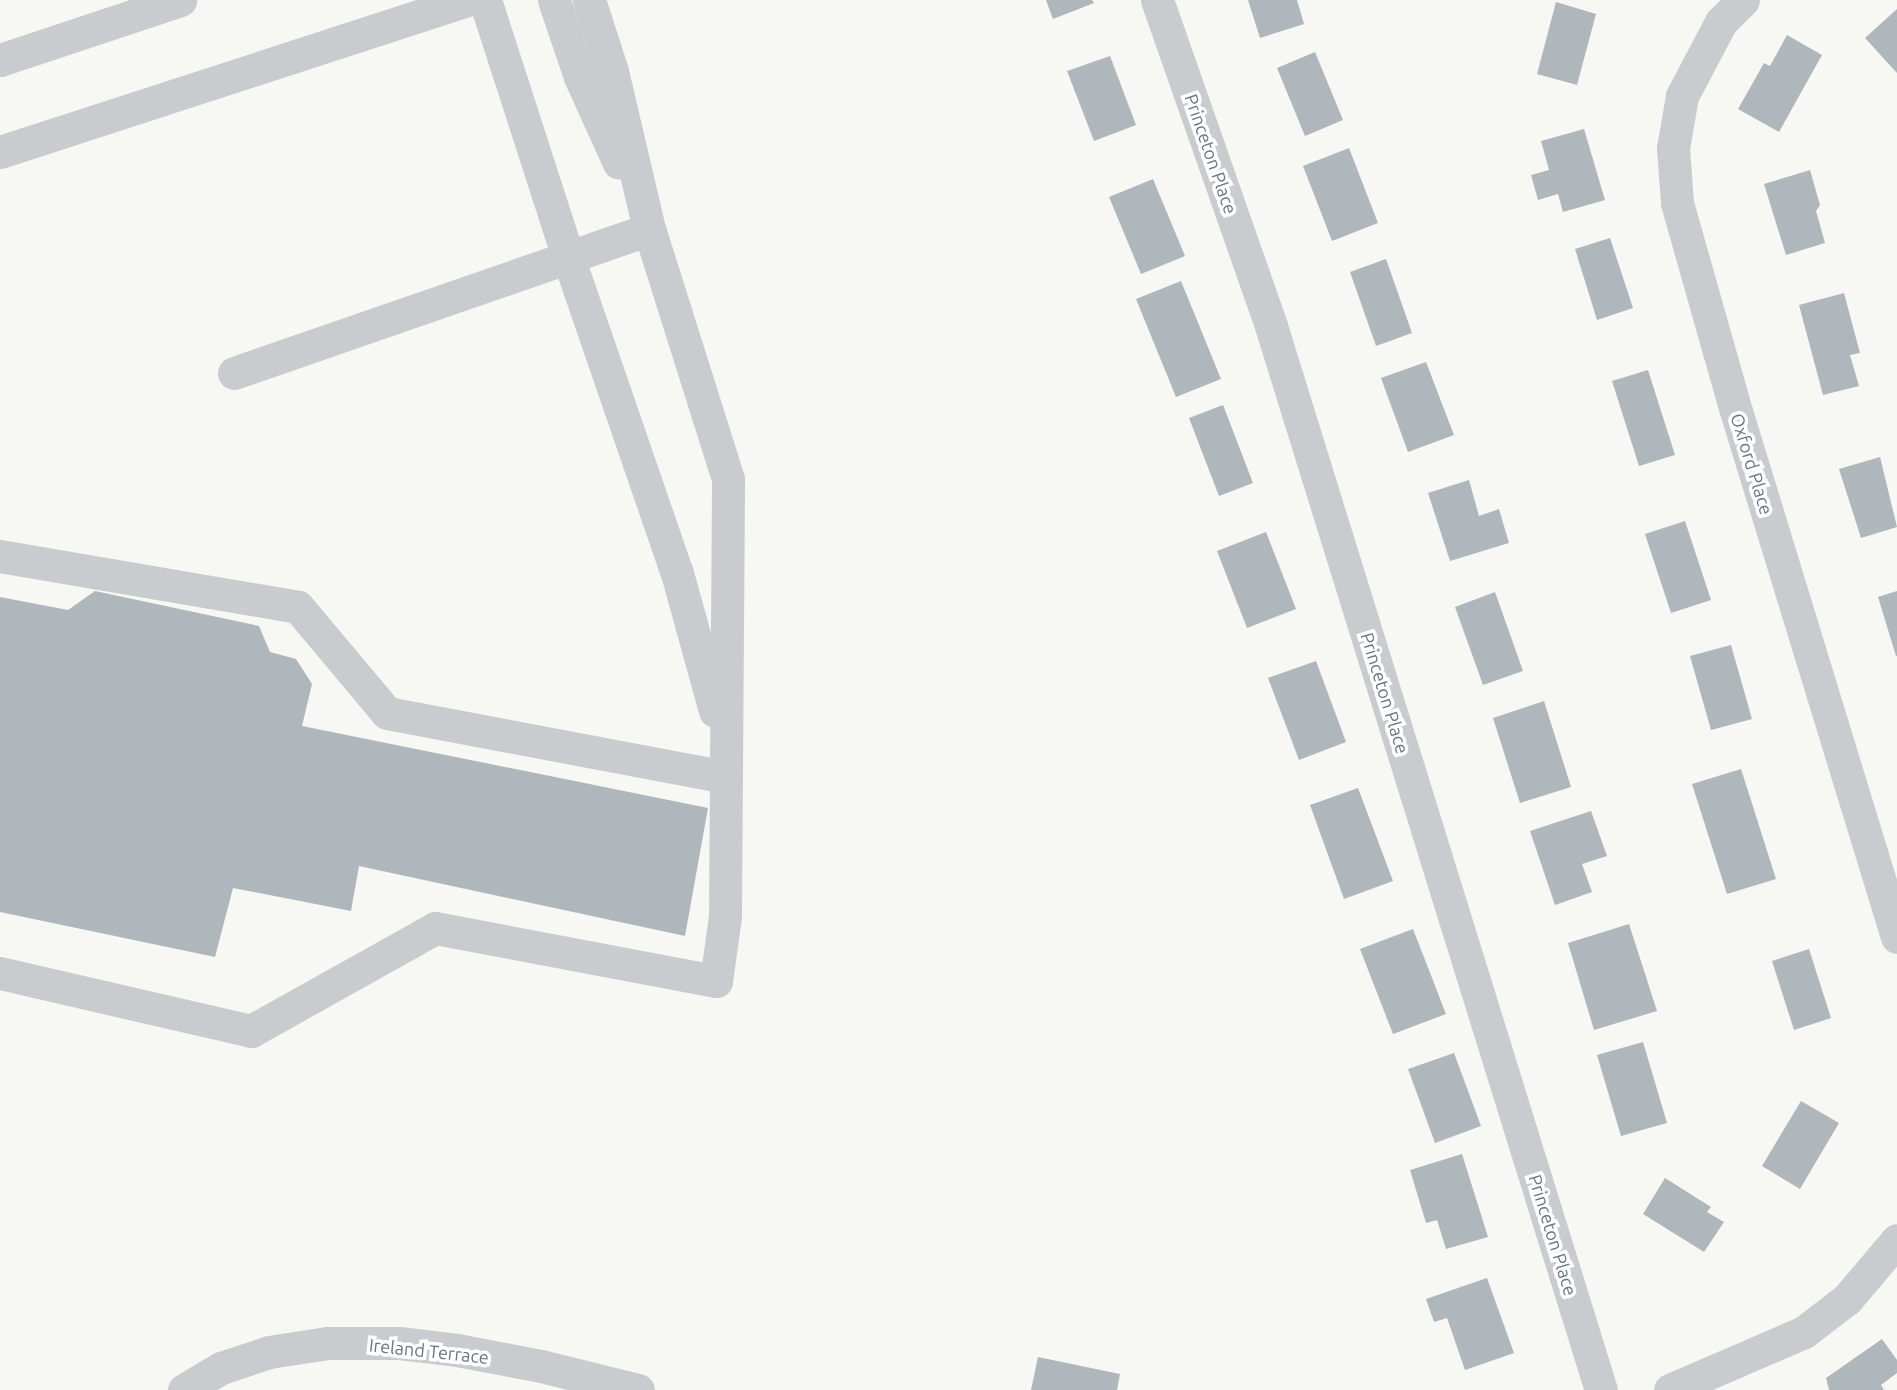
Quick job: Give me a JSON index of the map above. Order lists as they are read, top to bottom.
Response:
{
  "streets": {
    "street": ["Princeton Place", "Oxford Place", "Ireland Terrace"]
  }
}
